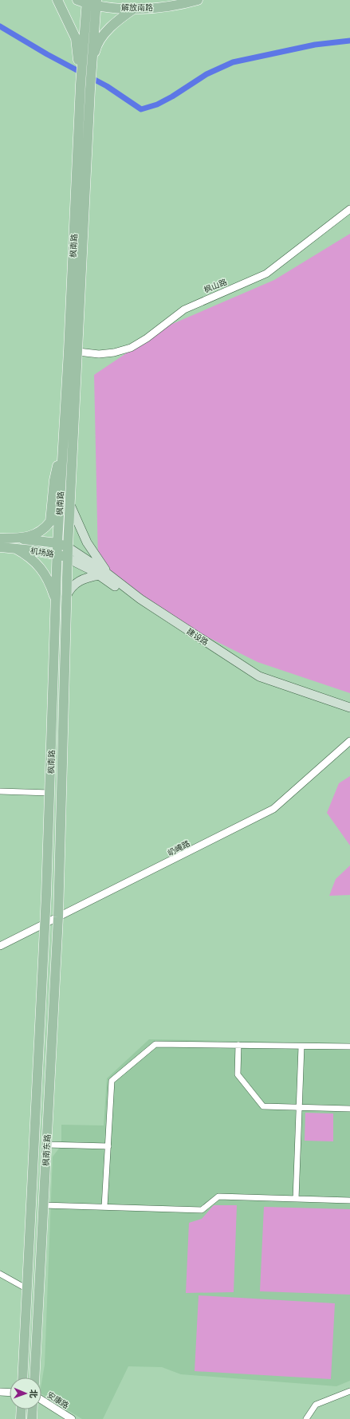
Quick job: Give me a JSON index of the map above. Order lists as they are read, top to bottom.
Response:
{
  "streets": {
    "main road": [
      "解放南路",
      "枫南路",
      "机场路",
      "建设路",
      "枫南东路"
    ],
    "street": ["枫山路", "屷崦路", "安康路"]
  },
  "crossings": [
    ["解放南路", "枫南路"],
    ["枫南路", "枫山路"],
    ["枫南路", "机场路"],
    ["枫南路", "建设路"],
    ["枫南路", "屷崦路"],
    ["枫南路", "枫南东路"],
    ["机场路", "建设路"],
    ["屷崦路", "枫南东路"]
  ],
  "north": "right"
}
